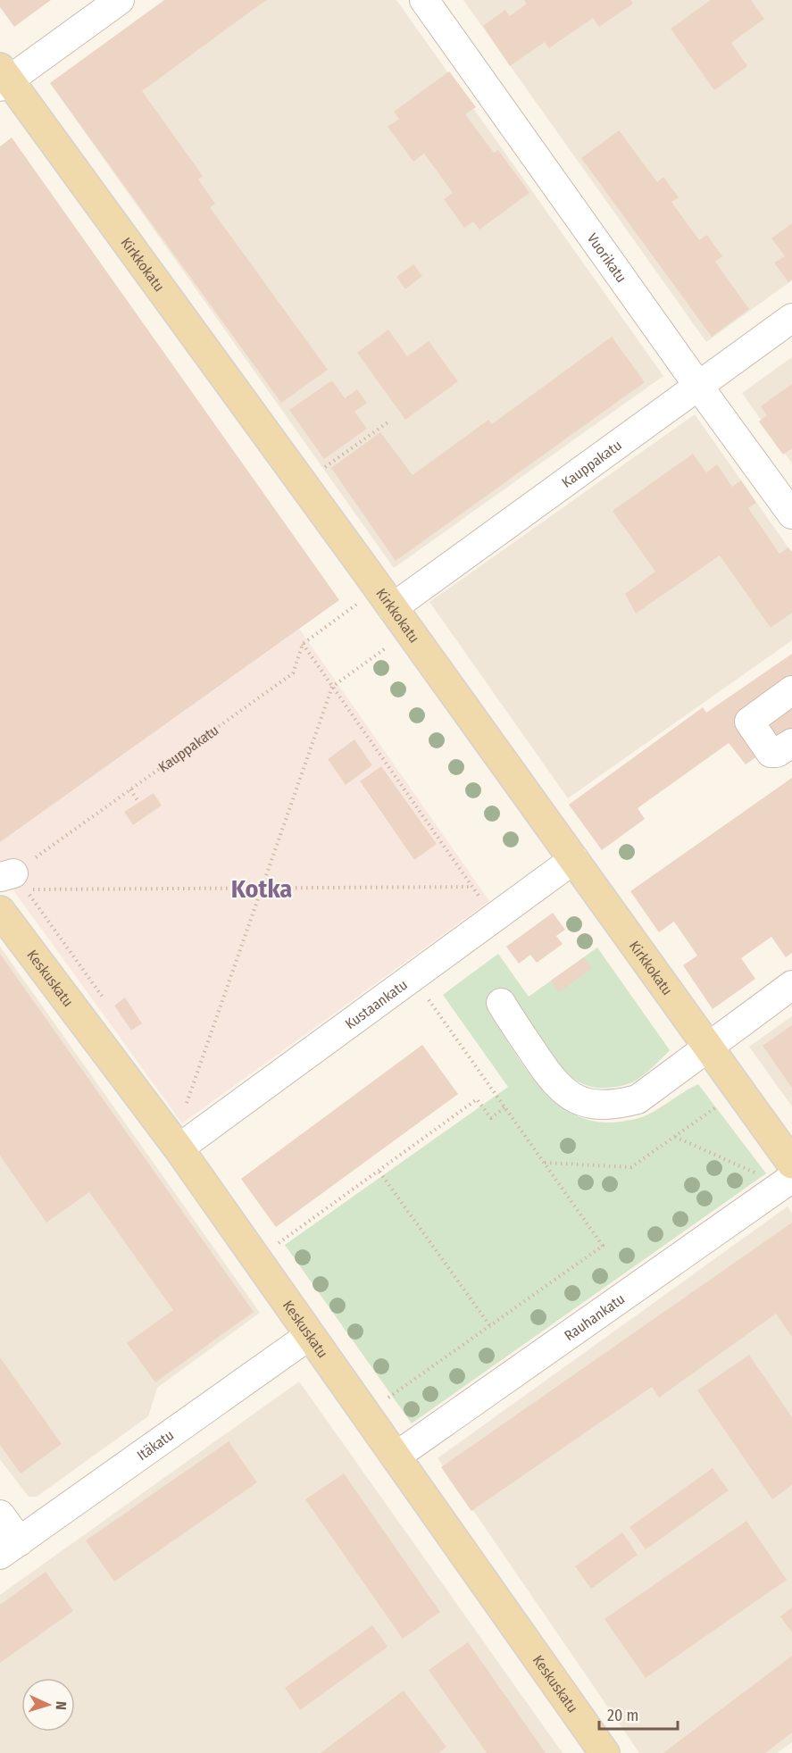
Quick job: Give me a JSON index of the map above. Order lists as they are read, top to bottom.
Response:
{
  "streets": {
    "main road": ["Kirkkokatu", "Keskuskatu"],
    "street": [
      "Vuorikatu",
      "Kauppakatu",
      "Kustaankatu",
      "Rauhankatu",
      "Itäkatu"
    ]
  },
  "crossings": [
    ["Vuorikatu", "Kauppakatu"],
    ["Kirkkokatu", "Kauppakatu"],
    ["Kirkkokatu", "Kustaankatu"],
    ["Kirkkokatu", "Rauhankatu"],
    ["Keskuskatu", "Kustaankatu"],
    ["Keskuskatu", "Rauhankatu"],
    ["Keskuskatu", "Itäkatu"]
  ],
  "districts": ["Kotka"],
  "scale_bar": "20 m",
  "north": "right"
}
